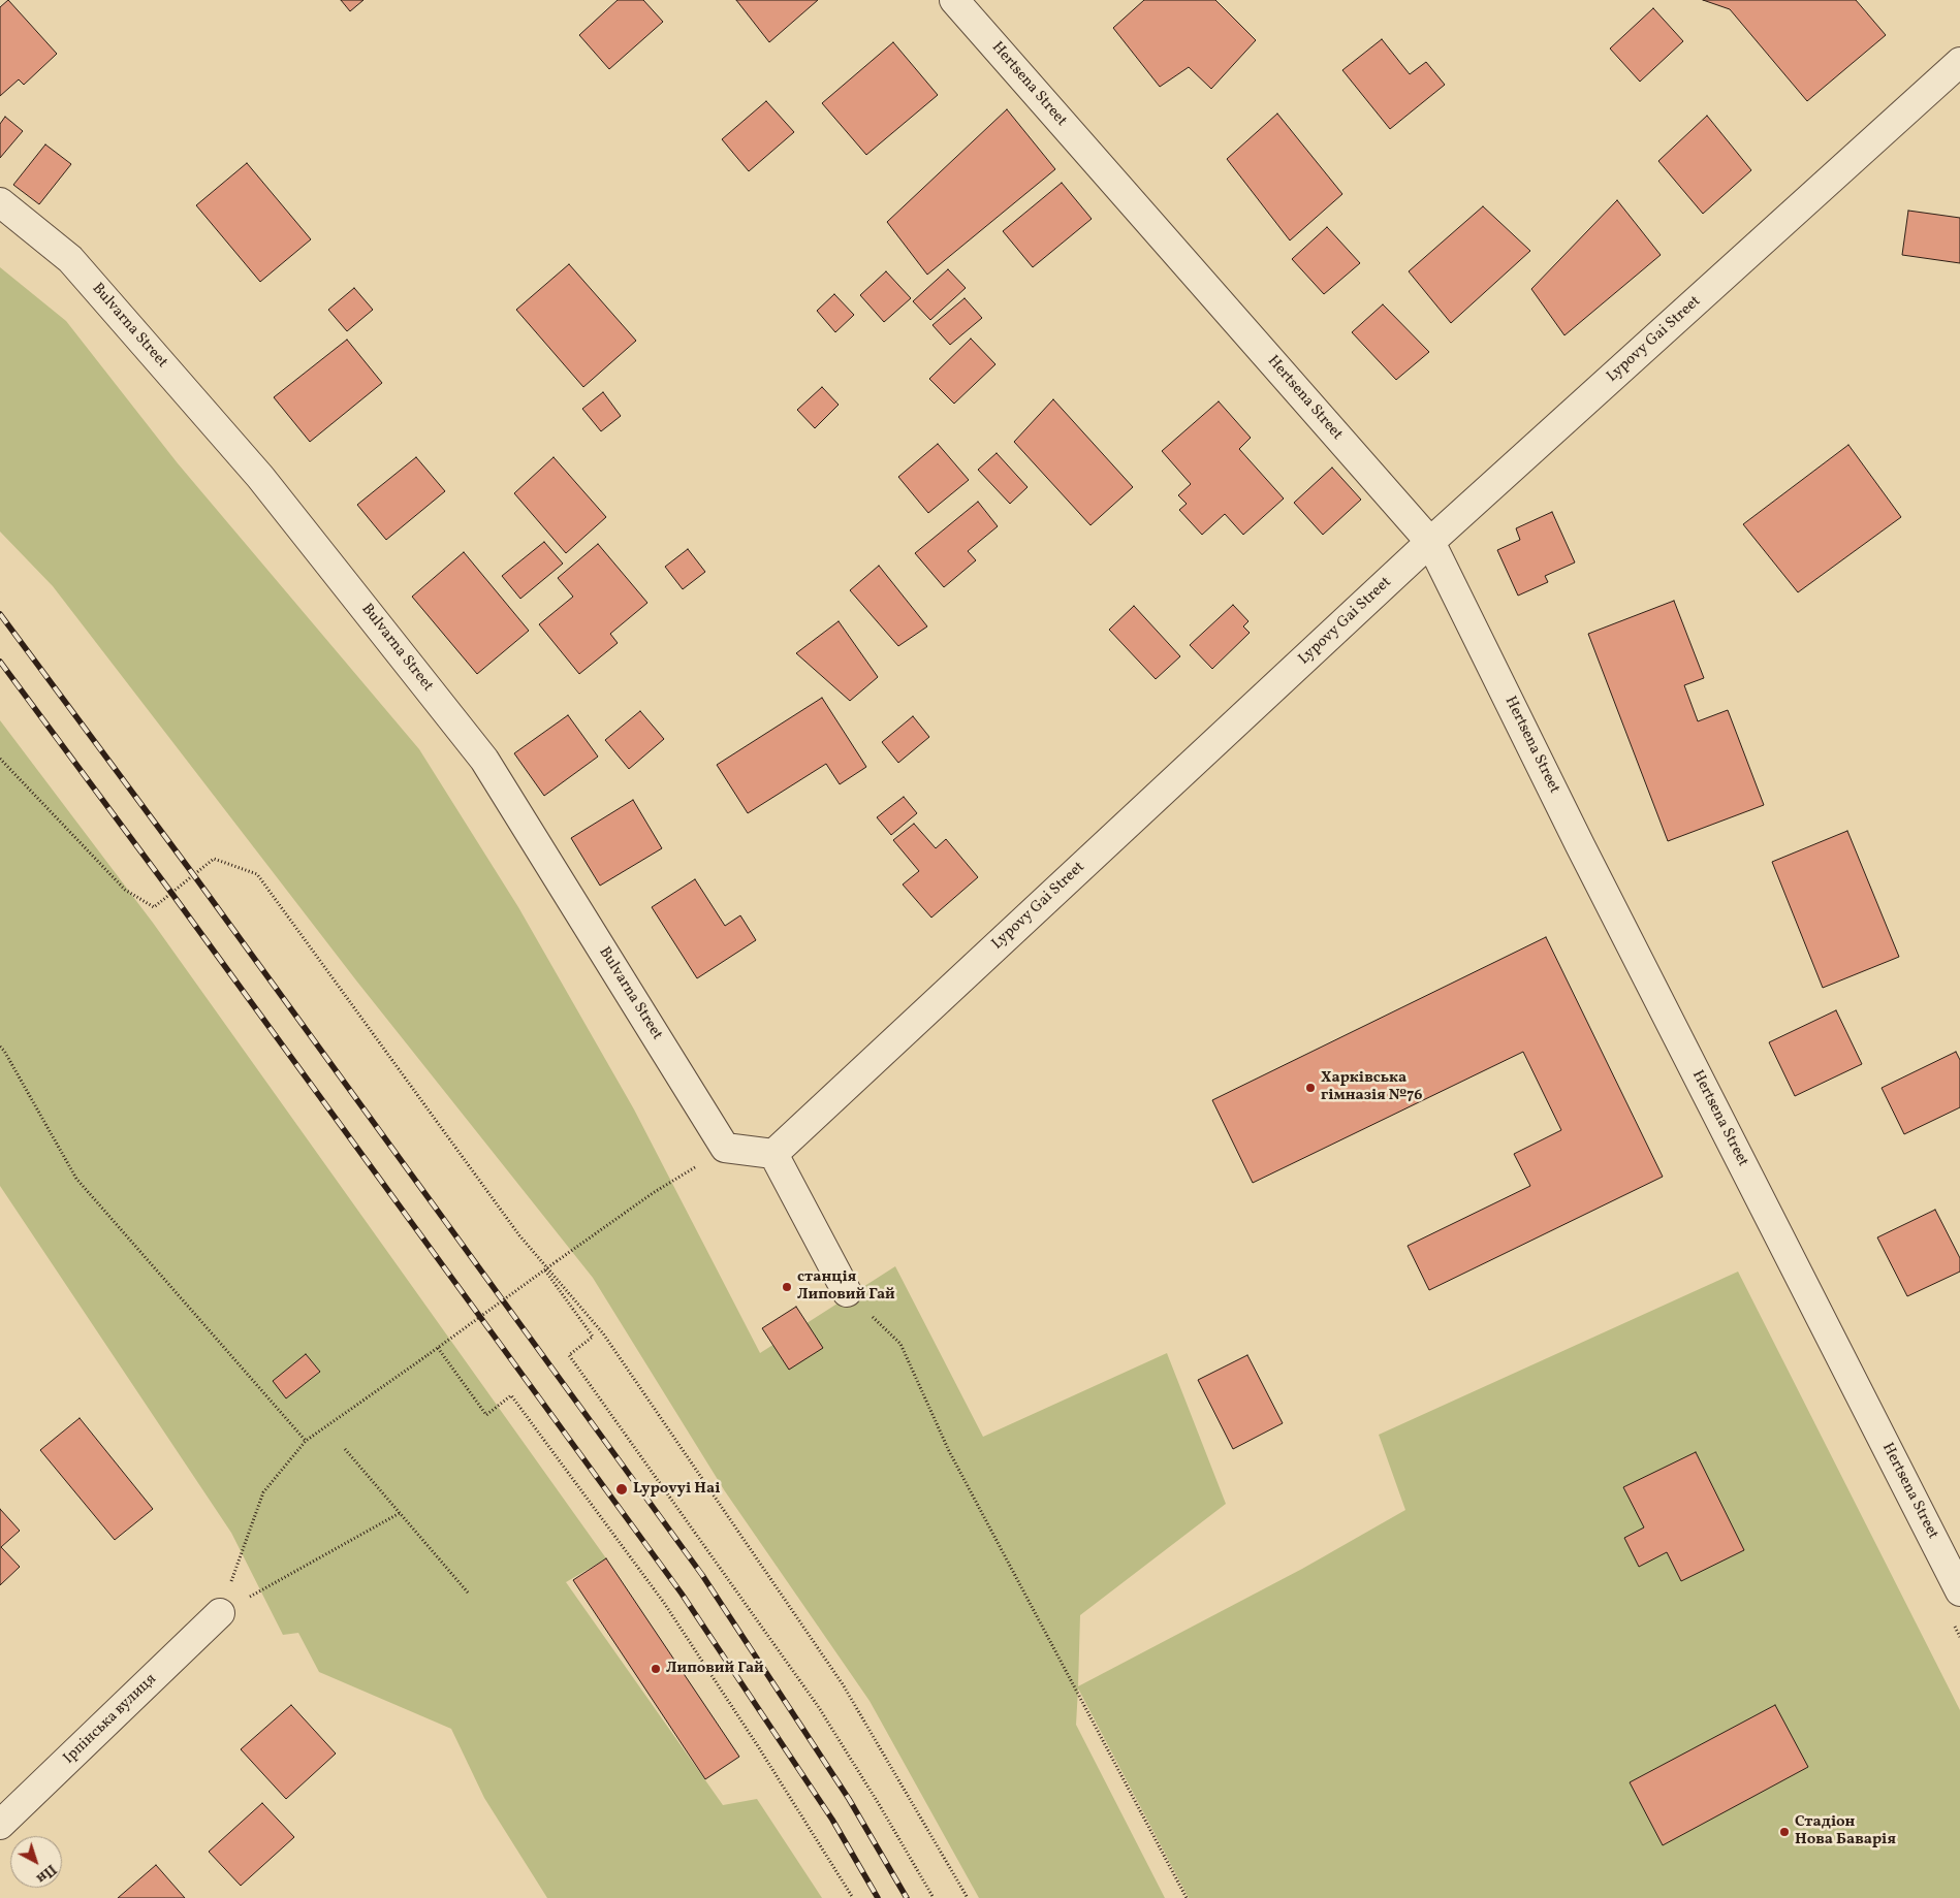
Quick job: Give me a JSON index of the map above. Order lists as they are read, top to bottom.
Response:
{
  "streets": {
    "street": [
      "Hertsena Street",
      "Bulvarna Street",
      "Lypovy Gai Street",
      "Ірпінська вулиця"
    ]
  },
  "crossings": [
    ["Hertsena Street", "Lypovy Gai Street"]
  ],
  "places": [
    "Харківська гімназія №76",
    "станція Липовий Гай",
    "Lypovyi Hai",
    "Липовий Гай",
    "Стадіон Нова Баварія"
  ],
  "north": "bottom right"
}
